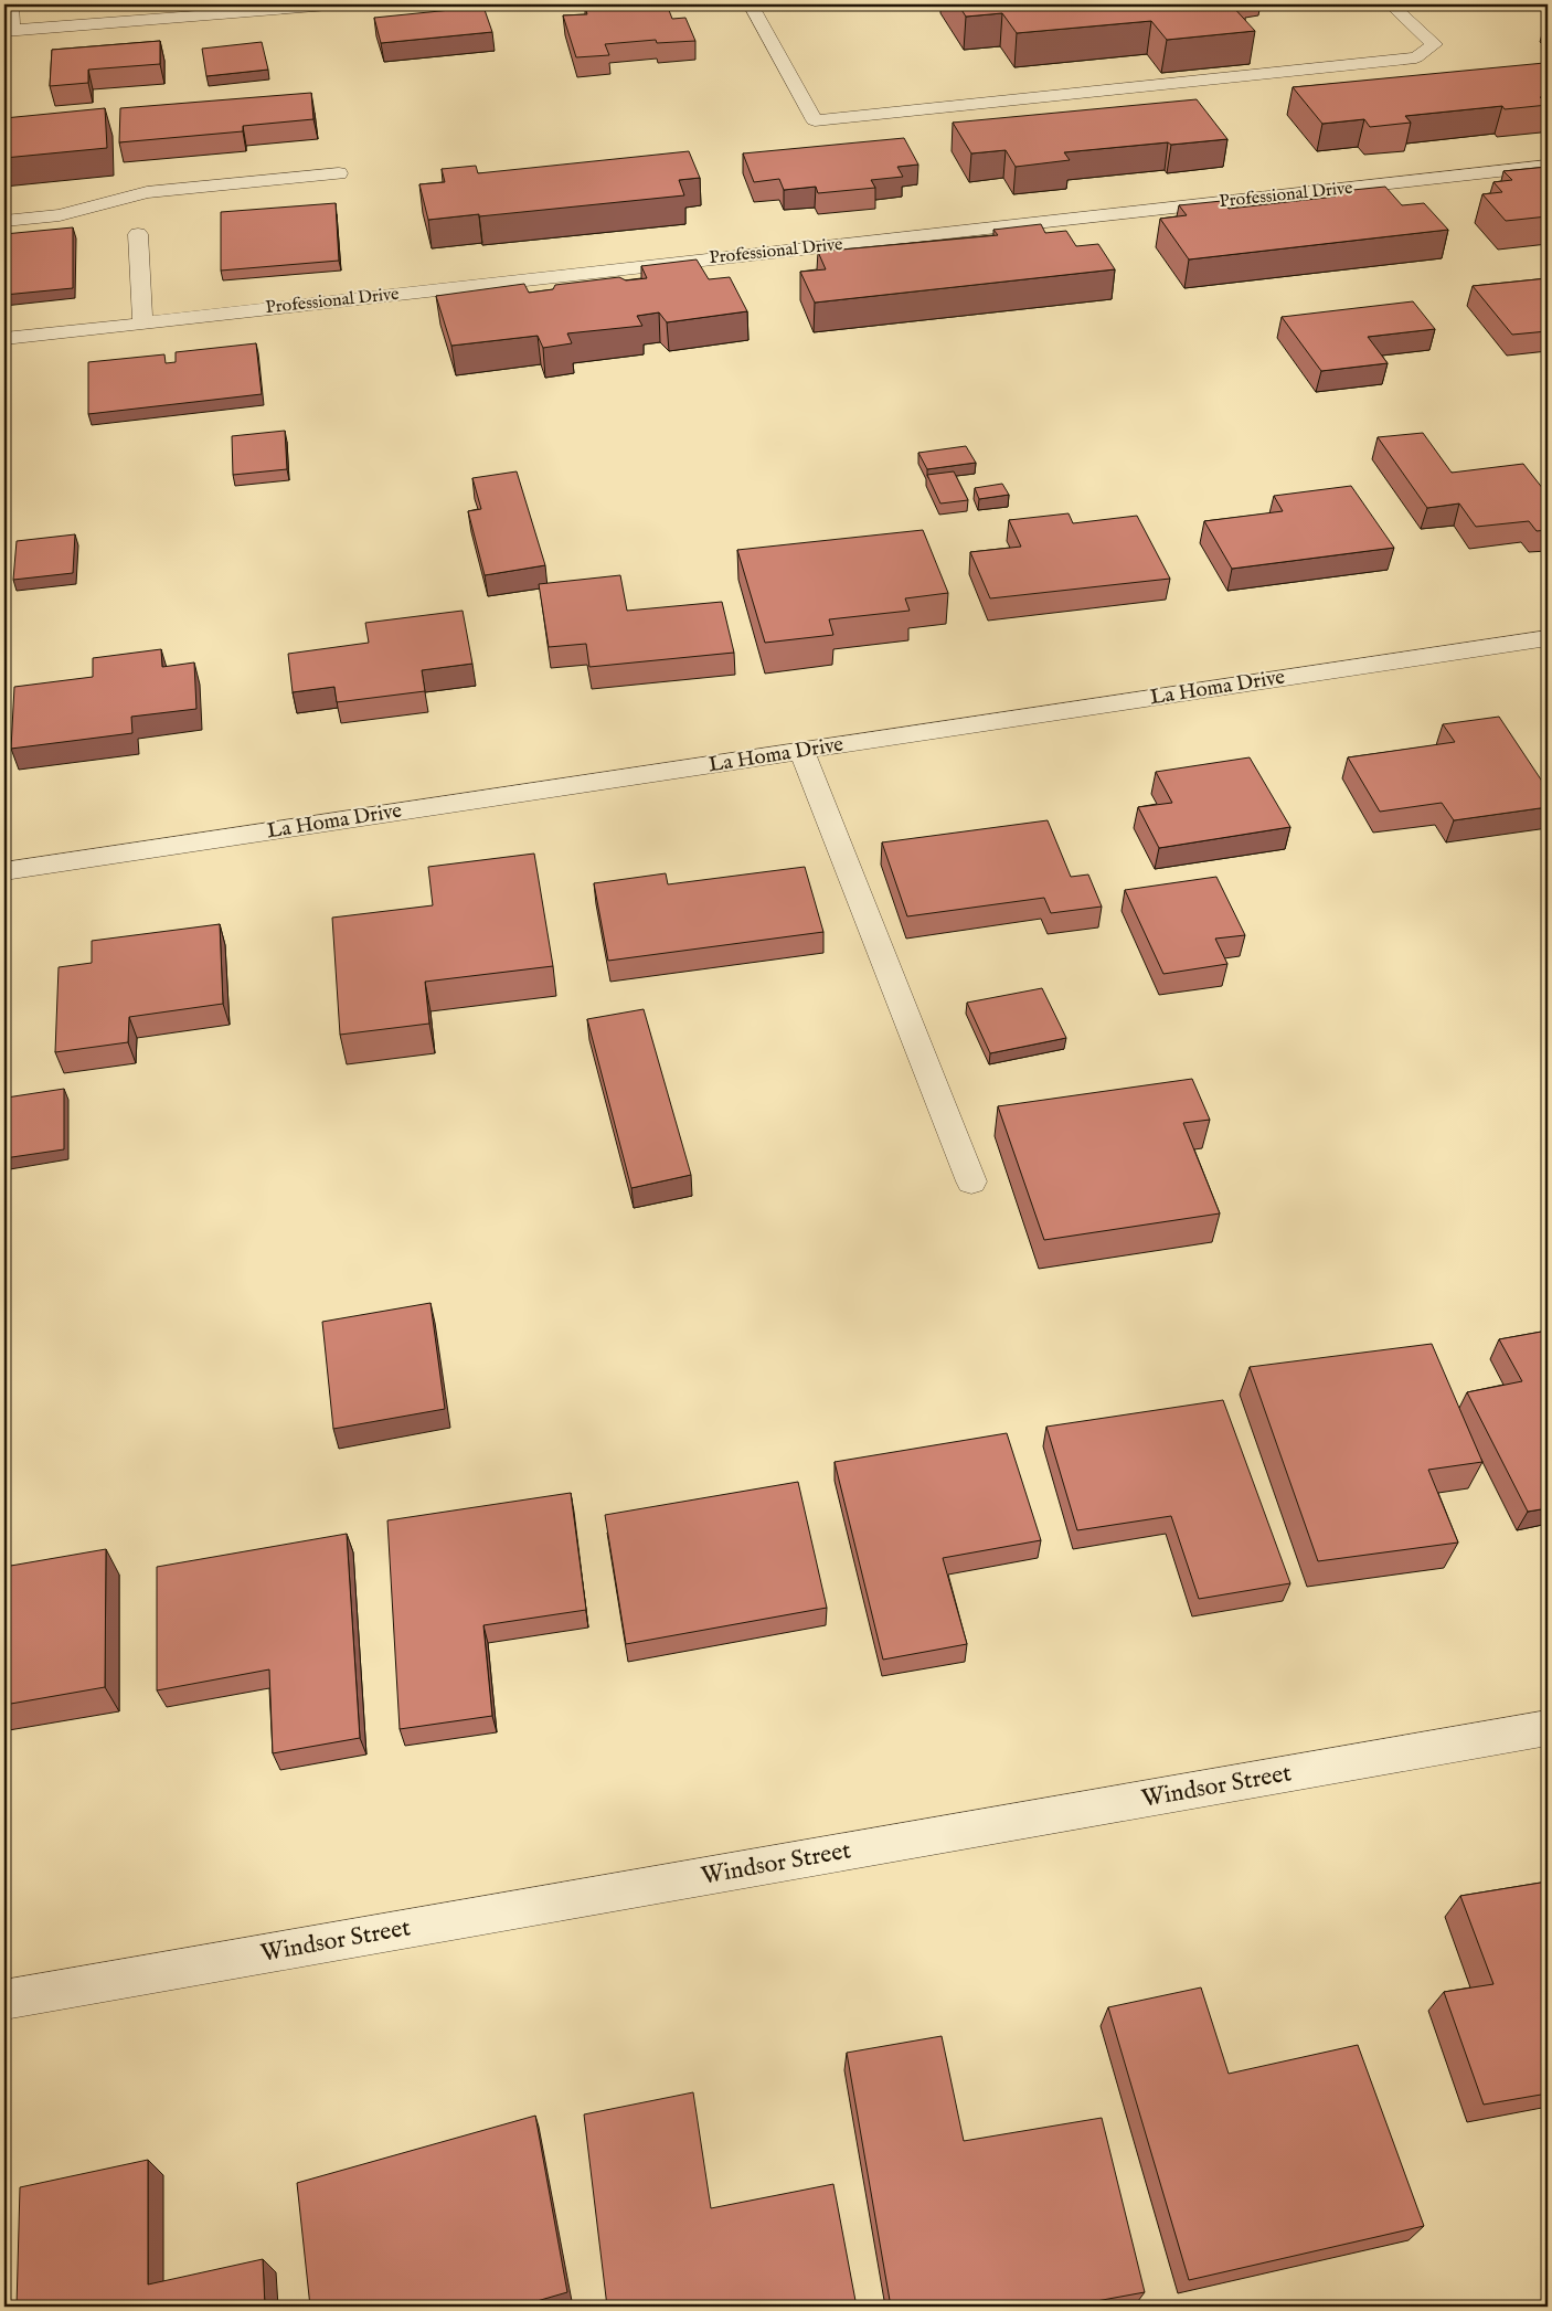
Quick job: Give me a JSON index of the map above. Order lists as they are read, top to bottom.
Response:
{
  "streets": {
    "street": ["Professional Drive", "La Homa Drive", "Windsor Street"]
  }
}
